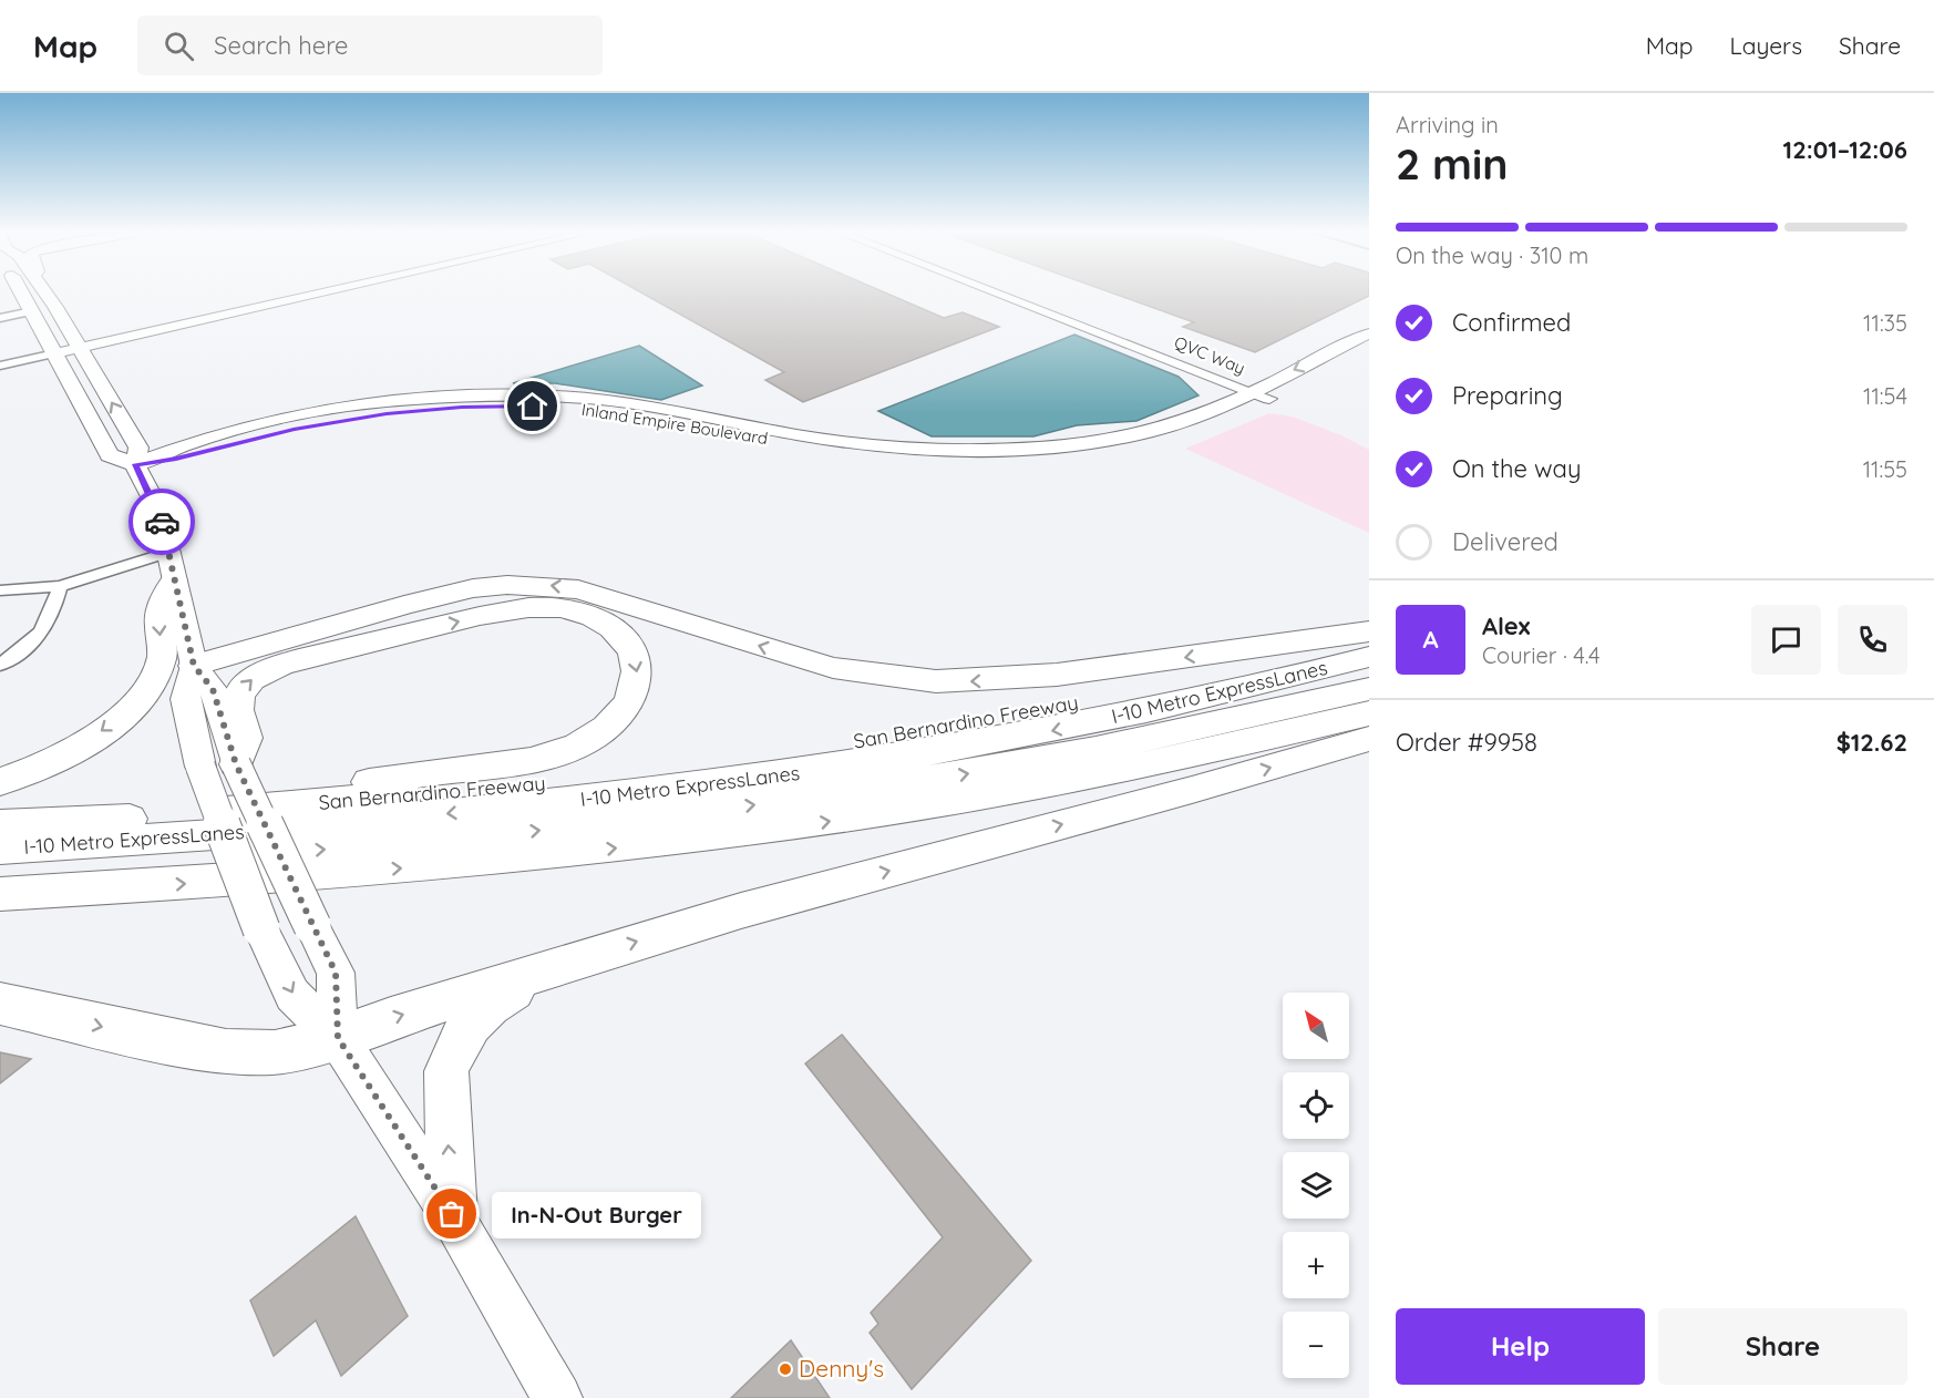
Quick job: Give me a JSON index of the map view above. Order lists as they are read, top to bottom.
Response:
{
  "streets": {
    "highway": ["I-10 Metro ExpressLanes", "San Bernardino Freeway"],
    "main road": ["Inland Empire Boulevard"],
    "street": ["QVC Way"]
  },
  "crossings": [
    ["QVC Way", "Inland Empire Boulevard"]
  ],
  "places": ["In-N-Out Burger", "Denny's"],
  "north": "top left",
  "page": {
    "header": "Map",
    "search": "Search here",
    "nav": ["Map", "Layers", "Share"],
    "heading": ["2 min", "Arriving in", "12:01–12:06"],
    "panel": [
      "Alex",
      "Courier · 4.4",
      "Order #9958",
      "$12.62"
    ],
    "bar": "On the way · 310 m",
    "list": [
      ["Confirmed", "11:35"],
      ["Preparing", "11:54"],
      ["On the way", "11:55"],
      "Delivered"
    ],
    "round": "A",
    "map_buttons": ["+", "−"],
    "bubble": "In-N-Out Burger",
    "buttons": ["Help", "Share"]
  }
}
